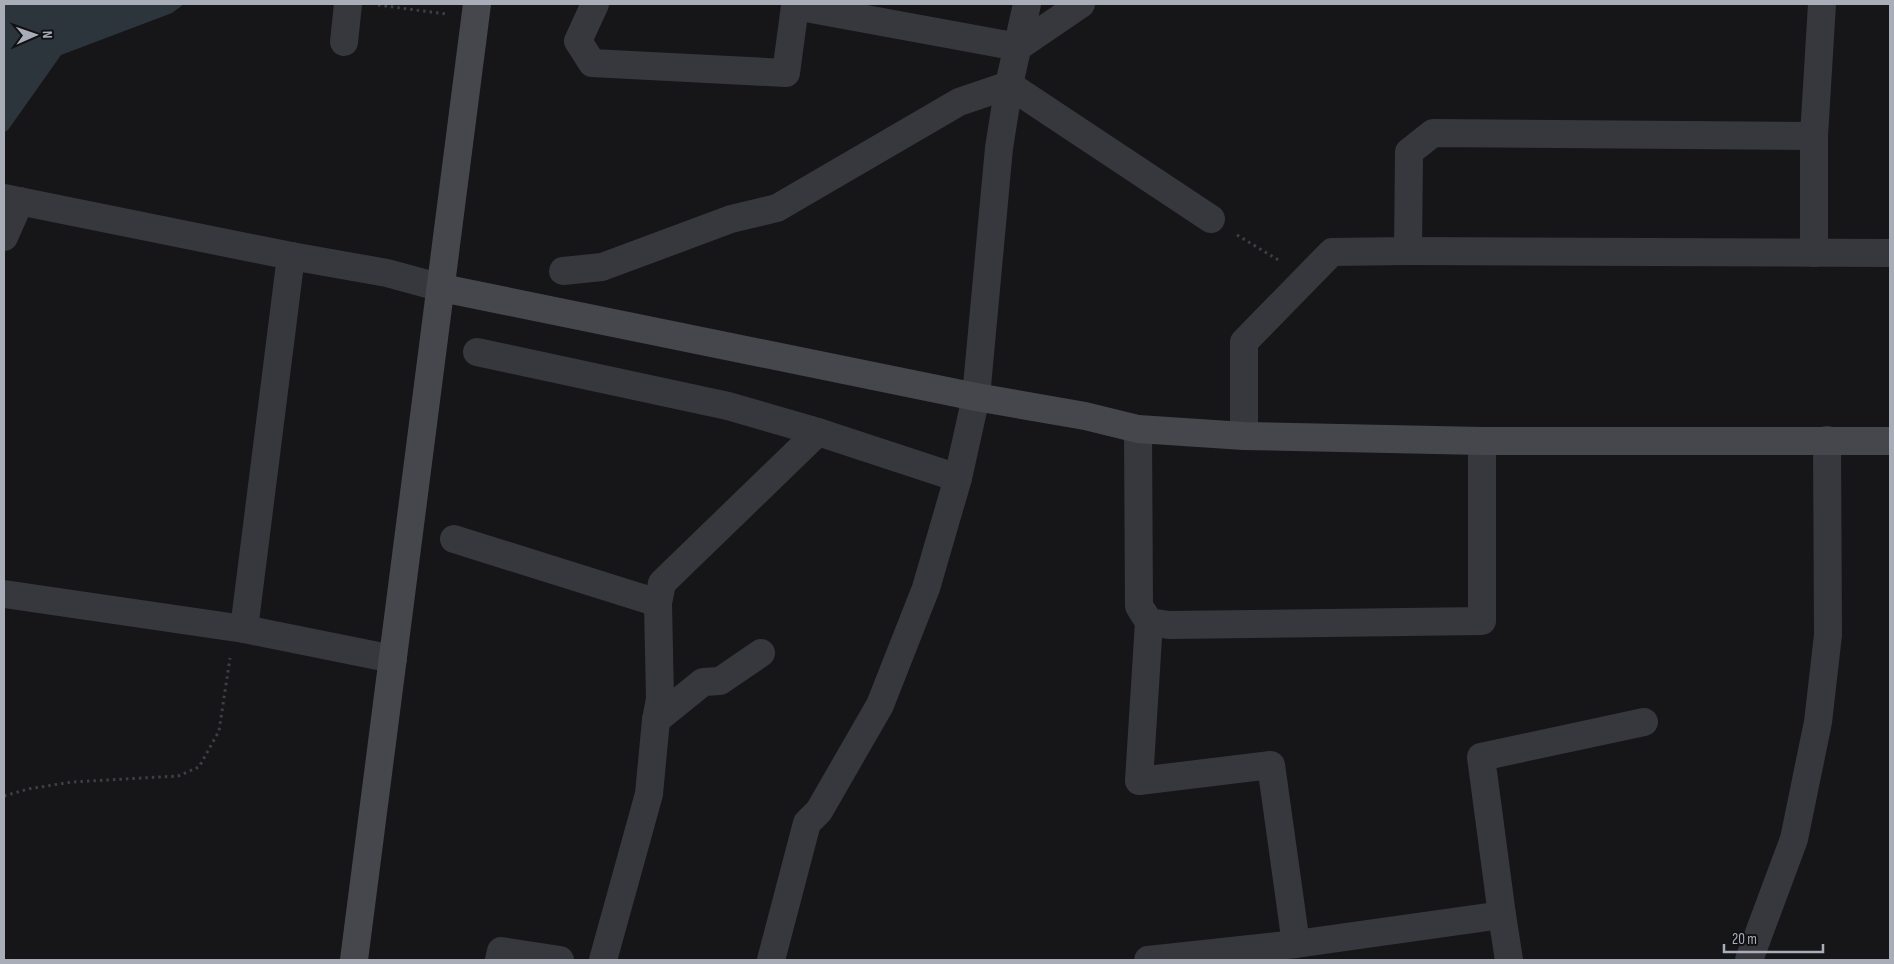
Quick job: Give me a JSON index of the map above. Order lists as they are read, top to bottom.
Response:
{
  "scale_bar": "20 m",
  "north": "right"
}
